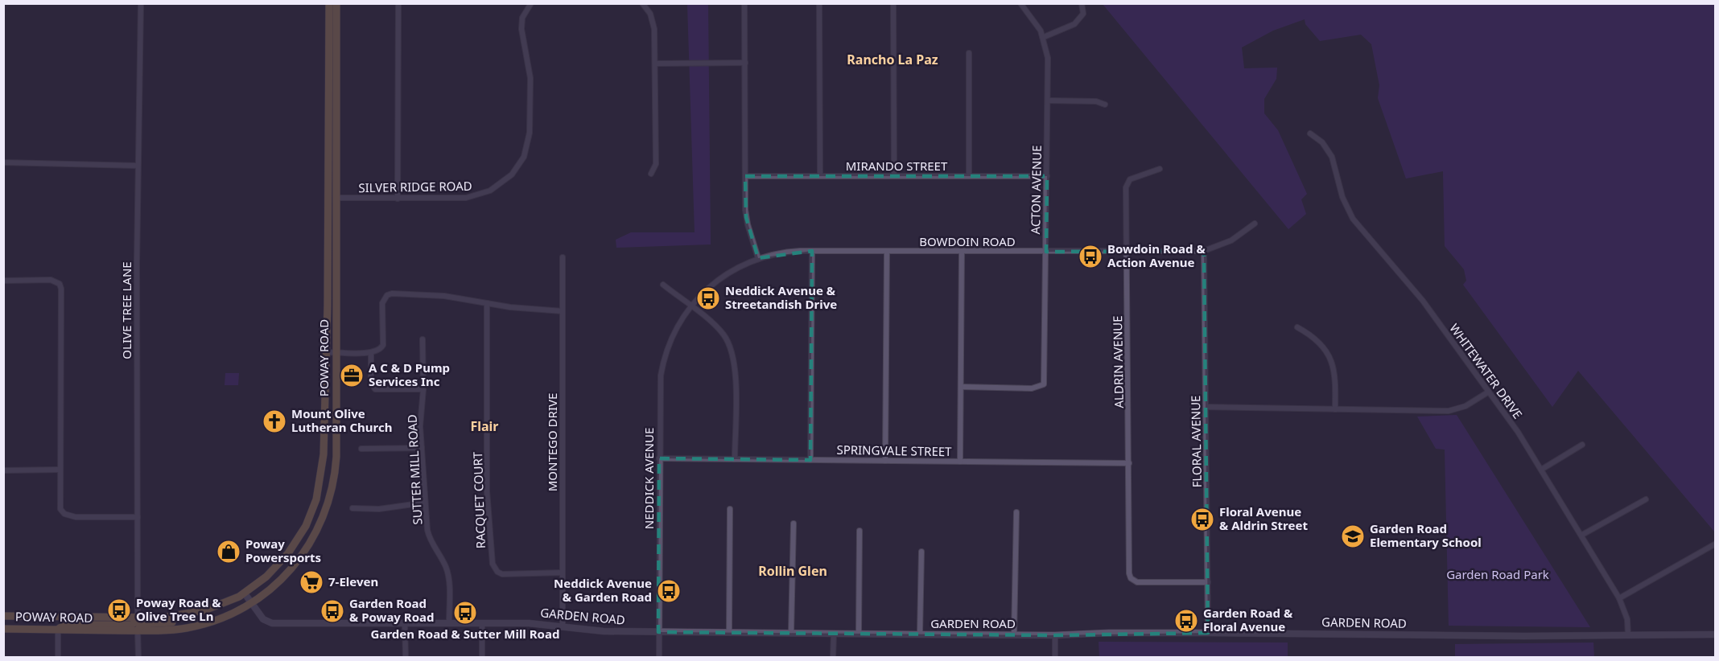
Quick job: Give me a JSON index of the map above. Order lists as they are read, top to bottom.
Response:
{
  "streets": {
    "main road": ["POWAY ROAD"],
    "street": [
      "MIRANDO STREET",
      "SILVER RIDGE ROAD",
      "ACTON AVENUE",
      "BOWDOIN ROAD",
      "OLIVE TREE LANE",
      "ALDRIN AVENUE",
      "WHITEWATER DRIVE",
      "FLORAL AVENUE",
      "MONTEGO DRIVE",
      "SPRINGVALE STREET",
      "SUTTER MILL ROAD",
      "NEDDICK AVENUE",
      "RACQUET COURT",
      "GARDEN ROAD"
    ]
  },
  "crossings": [
    ["MIRANDO STREET", "ACTON AVENUE"],
    ["SILVER RIDGE ROAD", "POWAY ROAD"],
    ["ACTON AVENUE", "BOWDOIN ROAD"],
    ["BOWDOIN ROAD", "ALDRIN AVENUE"],
    ["BOWDOIN ROAD", "FLORAL AVENUE"],
    ["BOWDOIN ROAD", "NEDDICK AVENUE"],
    ["OLIVE TREE LANE", "POWAY ROAD"],
    ["POWAY ROAD", "GARDEN ROAD"],
    ["ALDRIN AVENUE", "FLORAL AVENUE"],
    ["ALDRIN AVENUE", "SPRINGVALE STREET"],
    ["WHITEWATER DRIVE", "GARDEN ROAD"],
    ["FLORAL AVENUE", "GARDEN ROAD"],
    ["MONTEGO DRIVE", "RACQUET COURT"],
    ["MONTEGO DRIVE", "GARDEN ROAD"],
    ["SPRINGVALE STREET", "NEDDICK AVENUE"],
    ["SUTTER MILL ROAD", "GARDEN ROAD"],
    ["NEDDICK AVENUE", "GARDEN ROAD"]
  ],
  "districts": ["Rancho La Paz", "Flair", "Rollin Glen"],
  "parks": ["Garden Road Park"],
  "places": {
    "bus stop": [
      "Bowdoin Road & Action Avenue",
      "Neddick Avenue & Streetandish Drive",
      "Floral Avenue & Aldrin Street",
      "Neddick Avenue & Garden Road",
      "Poway Road & Olive Tree Ln",
      "Garden Road & Poway Road",
      "Garden Road & Sutter Mill Road",
      "Garden Road & Floral Avenue"
    ],
    "office": ["A C & D Pump Services Inc"],
    "church": ["Mount Olive Lutheran Church"],
    "school or university": ["Garden Road Elementary School"],
    "shop": ["Poway Powersports"],
    "supermarket": ["7-Eleven"]
  }
}
